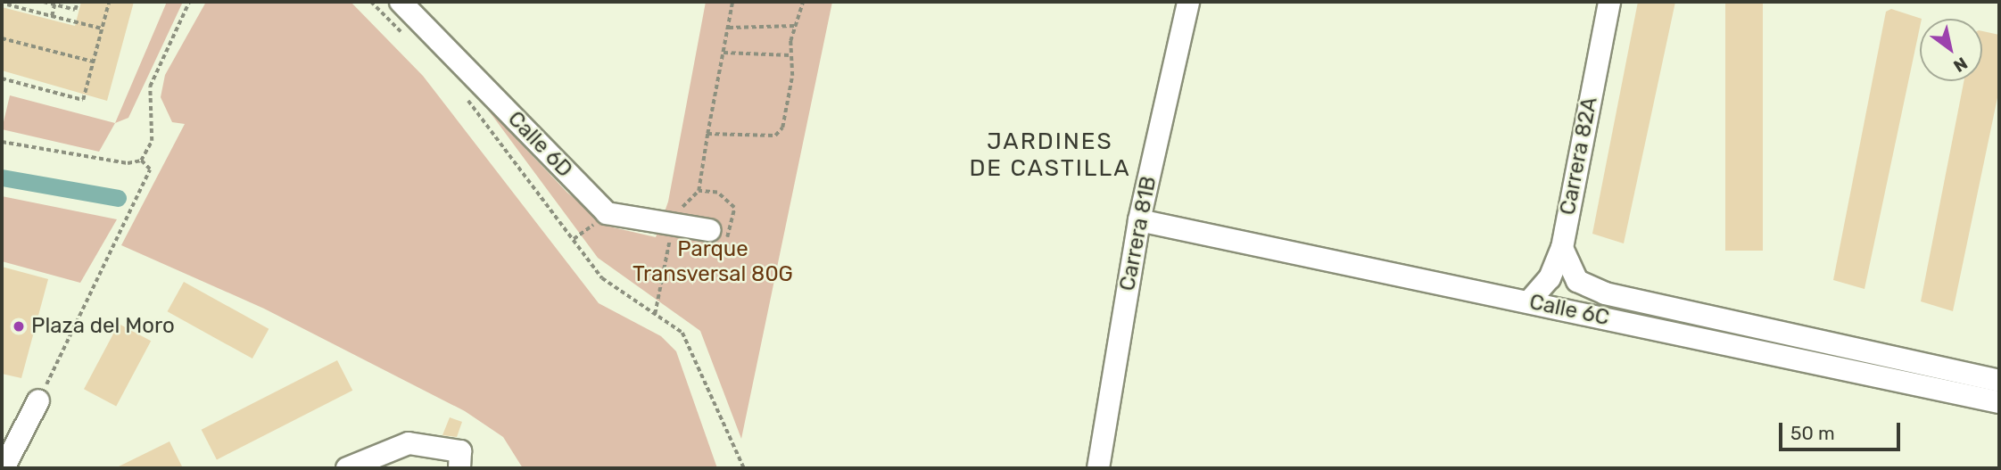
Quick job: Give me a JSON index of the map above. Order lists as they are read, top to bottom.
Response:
{
  "streets": {
    "street": [
      "Calle 6D",
      "Carrera 82A",
      "Carrera 81B",
      "Calle 6C"
    ]
  },
  "crossings": [
    ["Carrera 82A", "Calle 6C"],
    ["Carrera 81B", "Calle 6C"]
  ],
  "districts": ["JARDINES DE CASTILLA"],
  "parks": ["Parque Transversal 80G"],
  "places": ["Plaza del Moro"],
  "scale_bar": "50 m",
  "north": "bottom right"
}
